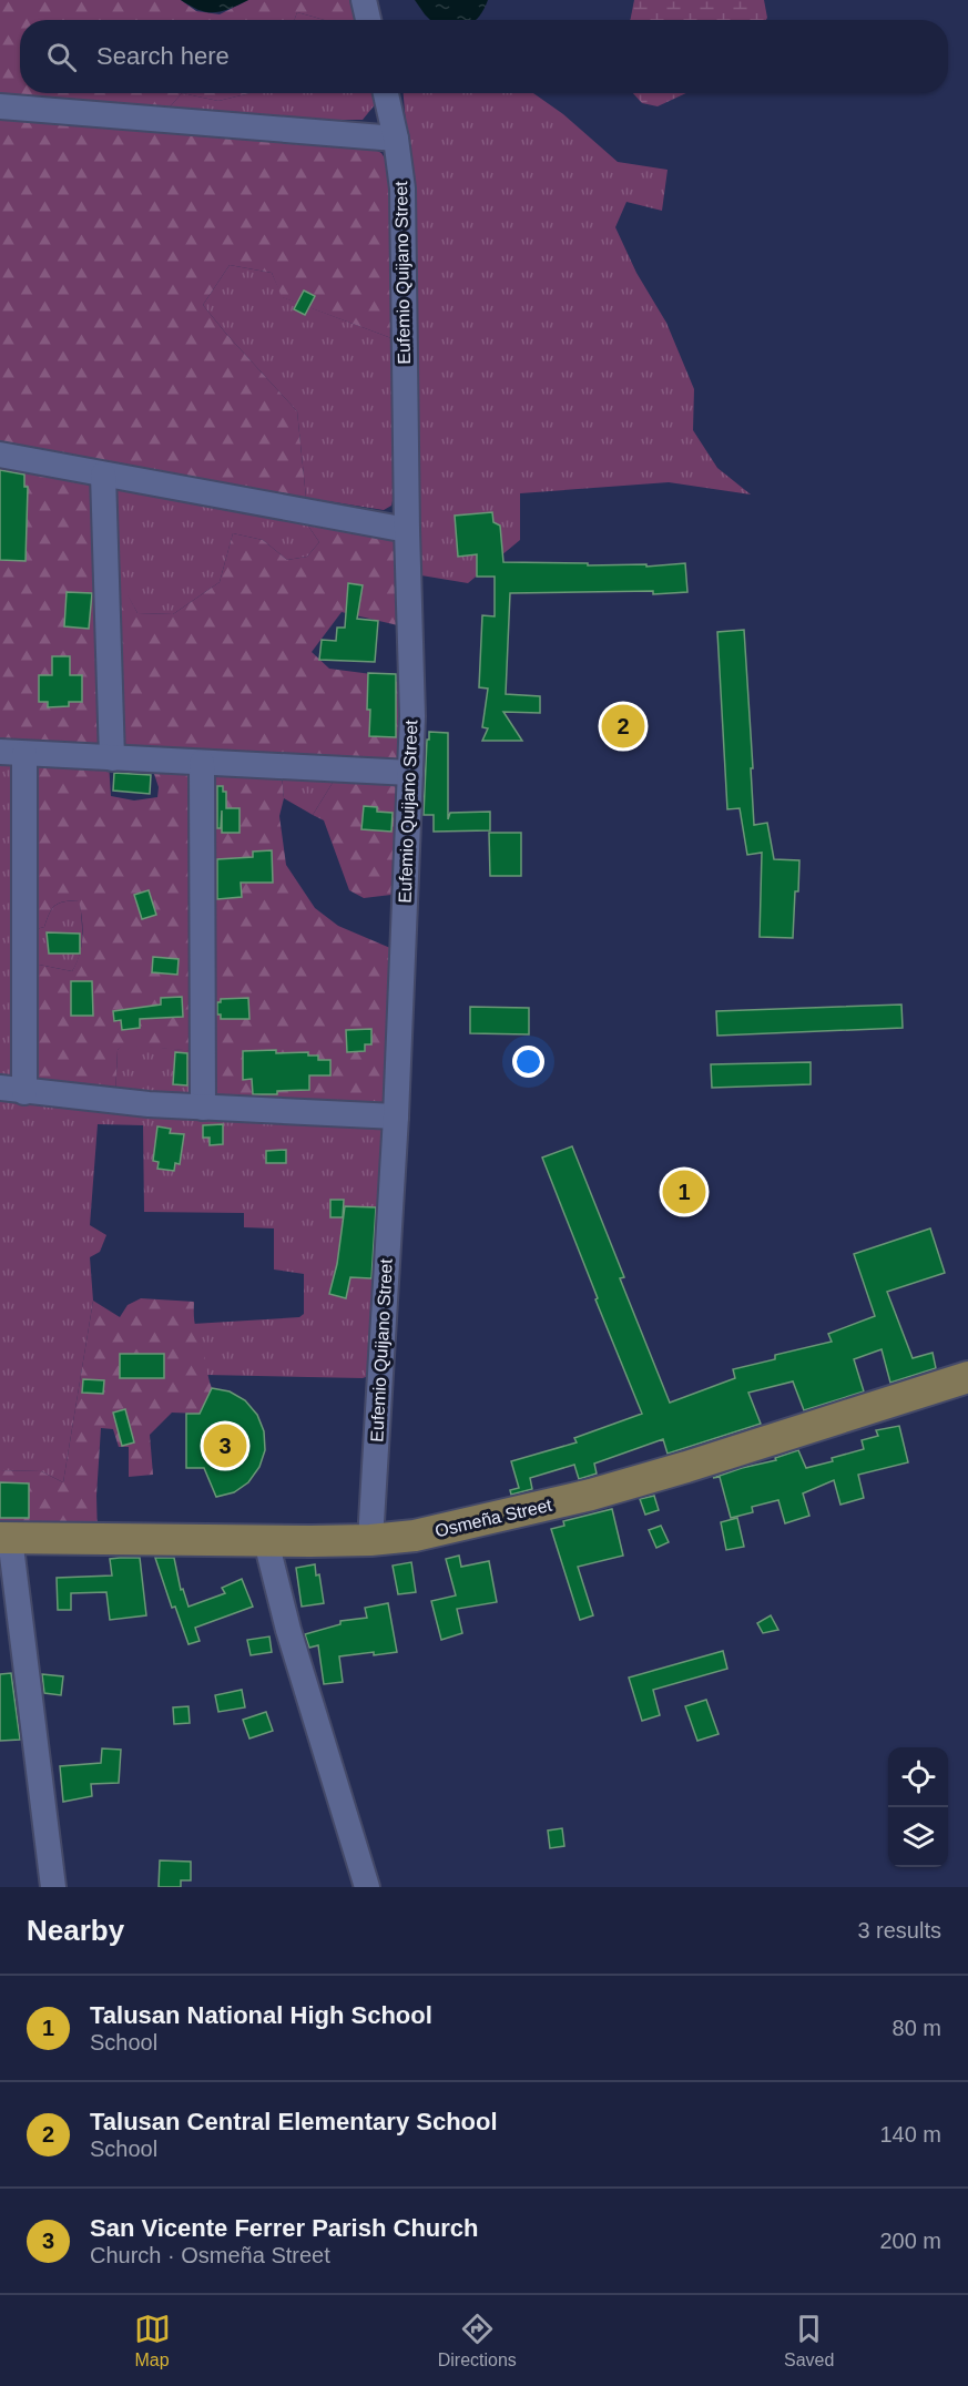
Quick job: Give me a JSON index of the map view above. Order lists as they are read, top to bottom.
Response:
{
  "streets": {
    "main road": ["Osmeña Street"],
    "street": ["Eufemio Quijano Street"]
  },
  "crossings": [
    ["Eufemio Quijano Street", "Osmeña Street"]
  ],
  "page": {
    "search": "Search here",
    "pins": ["2", "1", "3"],
    "heading": ["Nearby", "3 results"],
    "list": [
      {
        "mark": "1",
        "name": "Talusan National High School",
        "note": "School",
        "value": "80 m"
      },
      {
        "mark": "2",
        "name": "Talusan Central Elementary School",
        "note": "School",
        "value": "140 m"
      },
      {
        "mark": "3",
        "name": "San Vicente Ferrer Parish Church",
        "note": "Church · Osmeña Street",
        "value": "200 m"
      }
    ],
    "nav": ["Map", "Directions", "Saved"]
  }
}
